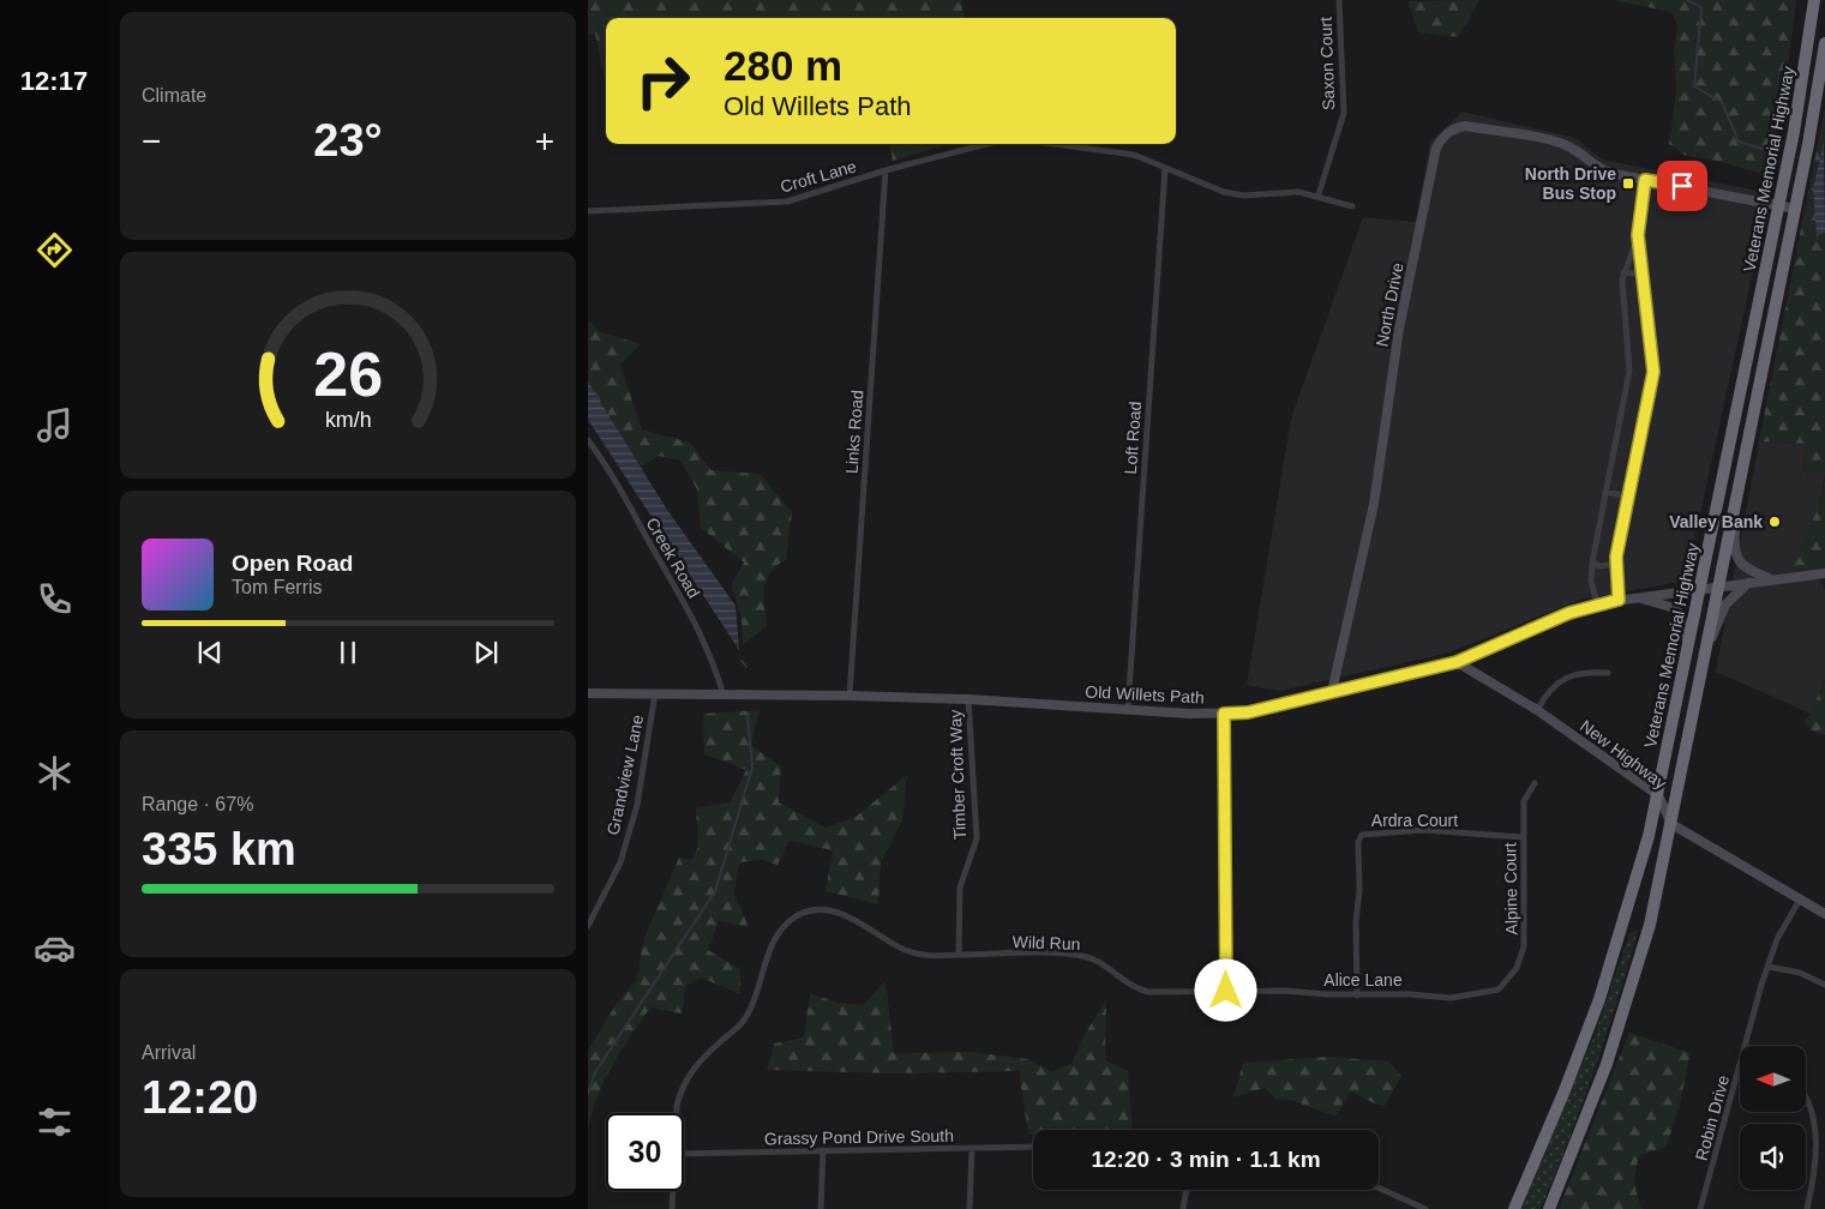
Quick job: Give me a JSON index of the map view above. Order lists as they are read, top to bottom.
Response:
{
  "streets": {
    "highway": ["Veterans Memorial Highway"],
    "main road": ["North Drive", "Old Willets Path", "New Highway"],
    "street": [
      "Saxon Court",
      "Croft Lane",
      "Links Road",
      "Loft Road",
      "Creek Road",
      "Grandview Lane",
      "Timber Croft Way",
      "Ardra Court",
      "Alpine Court",
      "Wild Run",
      "Alice Lane",
      "Robin Drive",
      "Grassy Pond Drive South"
    ]
  },
  "crossings": [
    ["Saxon Court", "Croft Lane"],
    ["Veterans Memorial Highway", "North Drive"],
    ["Veterans Memorial Highway", "Old Willets Path"],
    ["Veterans Memorial Highway", "New Highway"],
    ["Croft Lane", "Links Road"],
    ["Croft Lane", "Loft Road"],
    ["North Drive", "Old Willets Path"],
    ["Links Road", "Old Willets Path"],
    ["Loft Road", "Old Willets Path"],
    ["Creek Road", "Old Willets Path"],
    ["Old Willets Path", "New Highway"],
    ["Old Willets Path", "Grandview Lane"],
    ["Old Willets Path", "Timber Croft Way"],
    ["Timber Croft Way", "Wild Run"],
    ["Ardra Court", "Alpine Court"],
    ["Ardra Court", "Alice Lane"],
    ["Alpine Court", "Alice Lane"],
    ["Wild Run", "Alice Lane"]
  ],
  "places": {
    "transit": ["North Drive Bus Stop"],
    "other": ["Valley Bank"]
  },
  "north": "left",
  "page": {
    "tabs": "12:17",
    "tile": [
      "Climate",
      ["Range · 67%", "335 km"],
      ["Arrival", "12:20"]
    ],
    "turn": ["280 m", "Old Willets Path"],
    "heat": ["−", "23°", "+"],
    "song": ["Open Road", "Tom Ferris"],
    "limit": "30",
    "trip": "12:20 · 3 min · 1.1 km",
    "gauge": ["26", "km/h"]
  }
}
